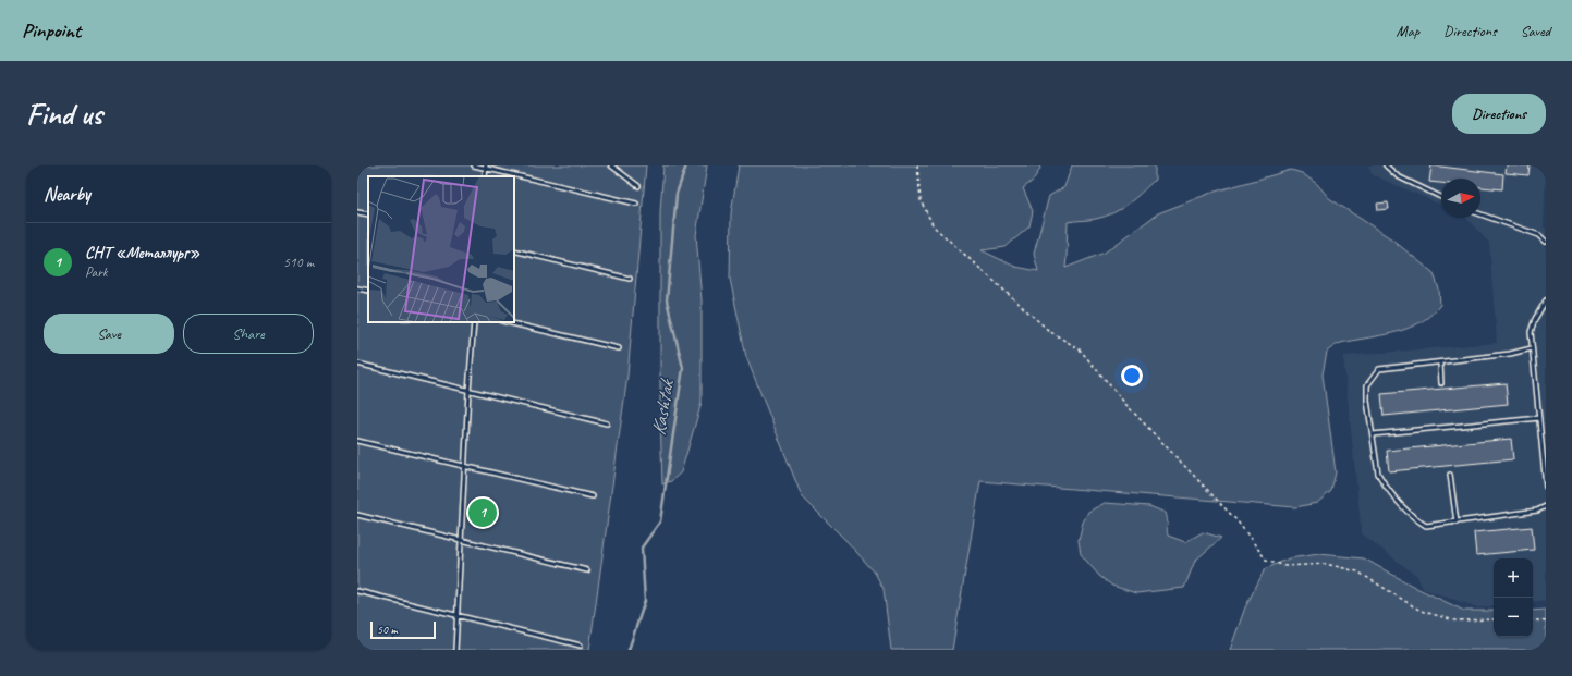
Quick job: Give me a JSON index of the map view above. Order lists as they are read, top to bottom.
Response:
{
  "water": ["Kashtak"],
  "scale_bar": "50 m",
  "north": "right",
  "page": {
    "header": "Pinpoint",
    "nav": ["Map", "Directions", "Saved"],
    "buttons": [
      "Directions",
      ["Save", "Share"]
    ],
    "title": "Find us",
    "heading": "Nearby",
    "list": [
      {
        "mark": "1",
        "name": "СНТ «Металлург»",
        "note": "Park",
        "value": "510 m"
      }
    ],
    "pins": "1",
    "map_buttons": ["+", "−"],
    "scale": "50 m"
  }
}
